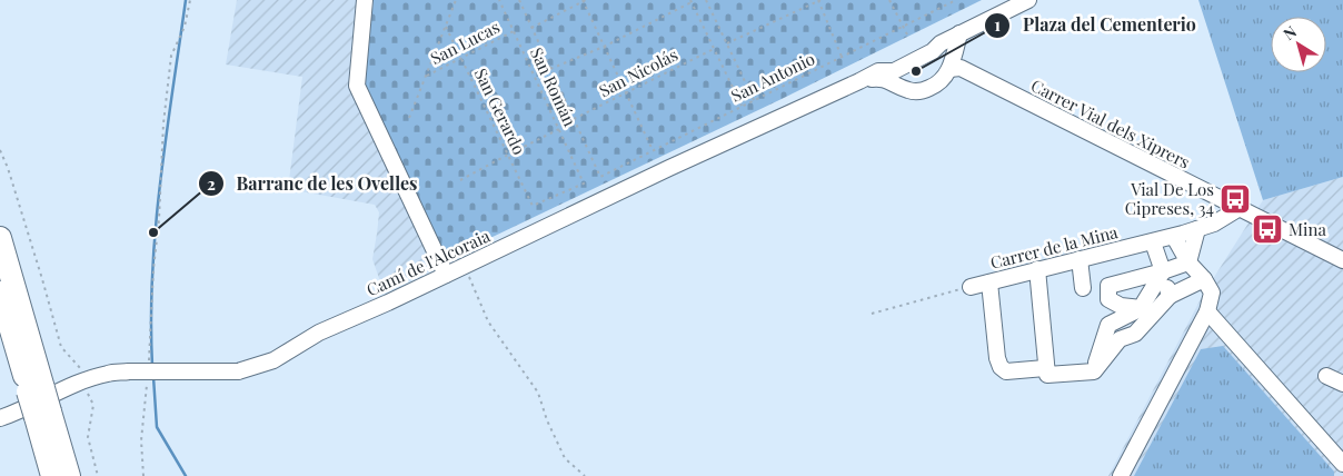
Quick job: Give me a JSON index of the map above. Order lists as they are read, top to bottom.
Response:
{
  "streets": {
    "street": ["Carrer Vial dels Xiprers", "Carrer de la Mina", "Camí de l'Alcoraia"],
    "path": [
      "San Lucas",
      "San Nicolás",
      "San Antonio",
      "San Román",
      "San Gerardo"
    ]
  },
  "crossings": [
    ["San Lucas", "San Román"],
    ["San Lucas", "San Gerardo"],
    ["San Nicolás", "San Antonio"],
    ["San Román", "San Gerardo"],
    ["Carrer Vial dels Xiprers", "Carrer de la Mina"]
  ],
  "places": {
    "other": ["Plaza del Cementerio", "Barranc de les Ovelles"],
    "bus stop": ["Vial De Los Cipreses, 34", "Mina"]
  },
  "north": "top left"
}
